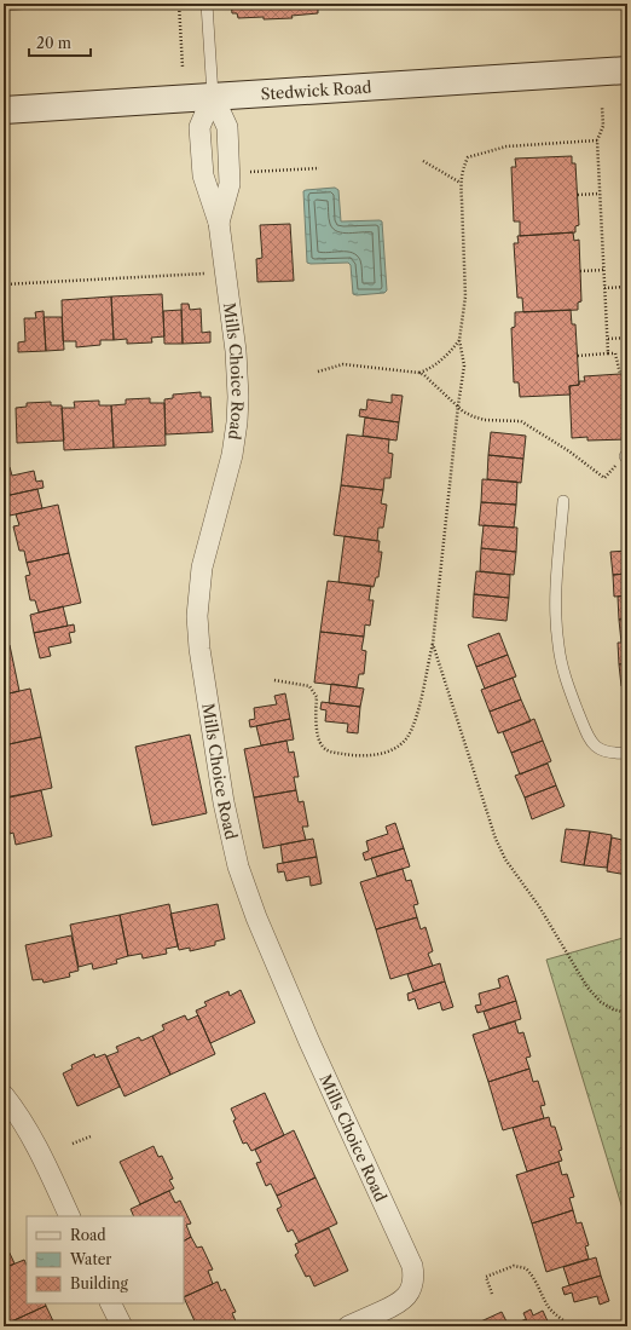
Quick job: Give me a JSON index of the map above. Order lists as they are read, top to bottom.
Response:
{
  "streets": {
    "street": ["Stedwick Road", "Mills Choice Road"]
  },
  "crossings": [
    ["Stedwick Road", "Mills Choice Road"]
  ],
  "legend": ["Road", "Water", "Building"],
  "scale_bar": "20 m"
}
